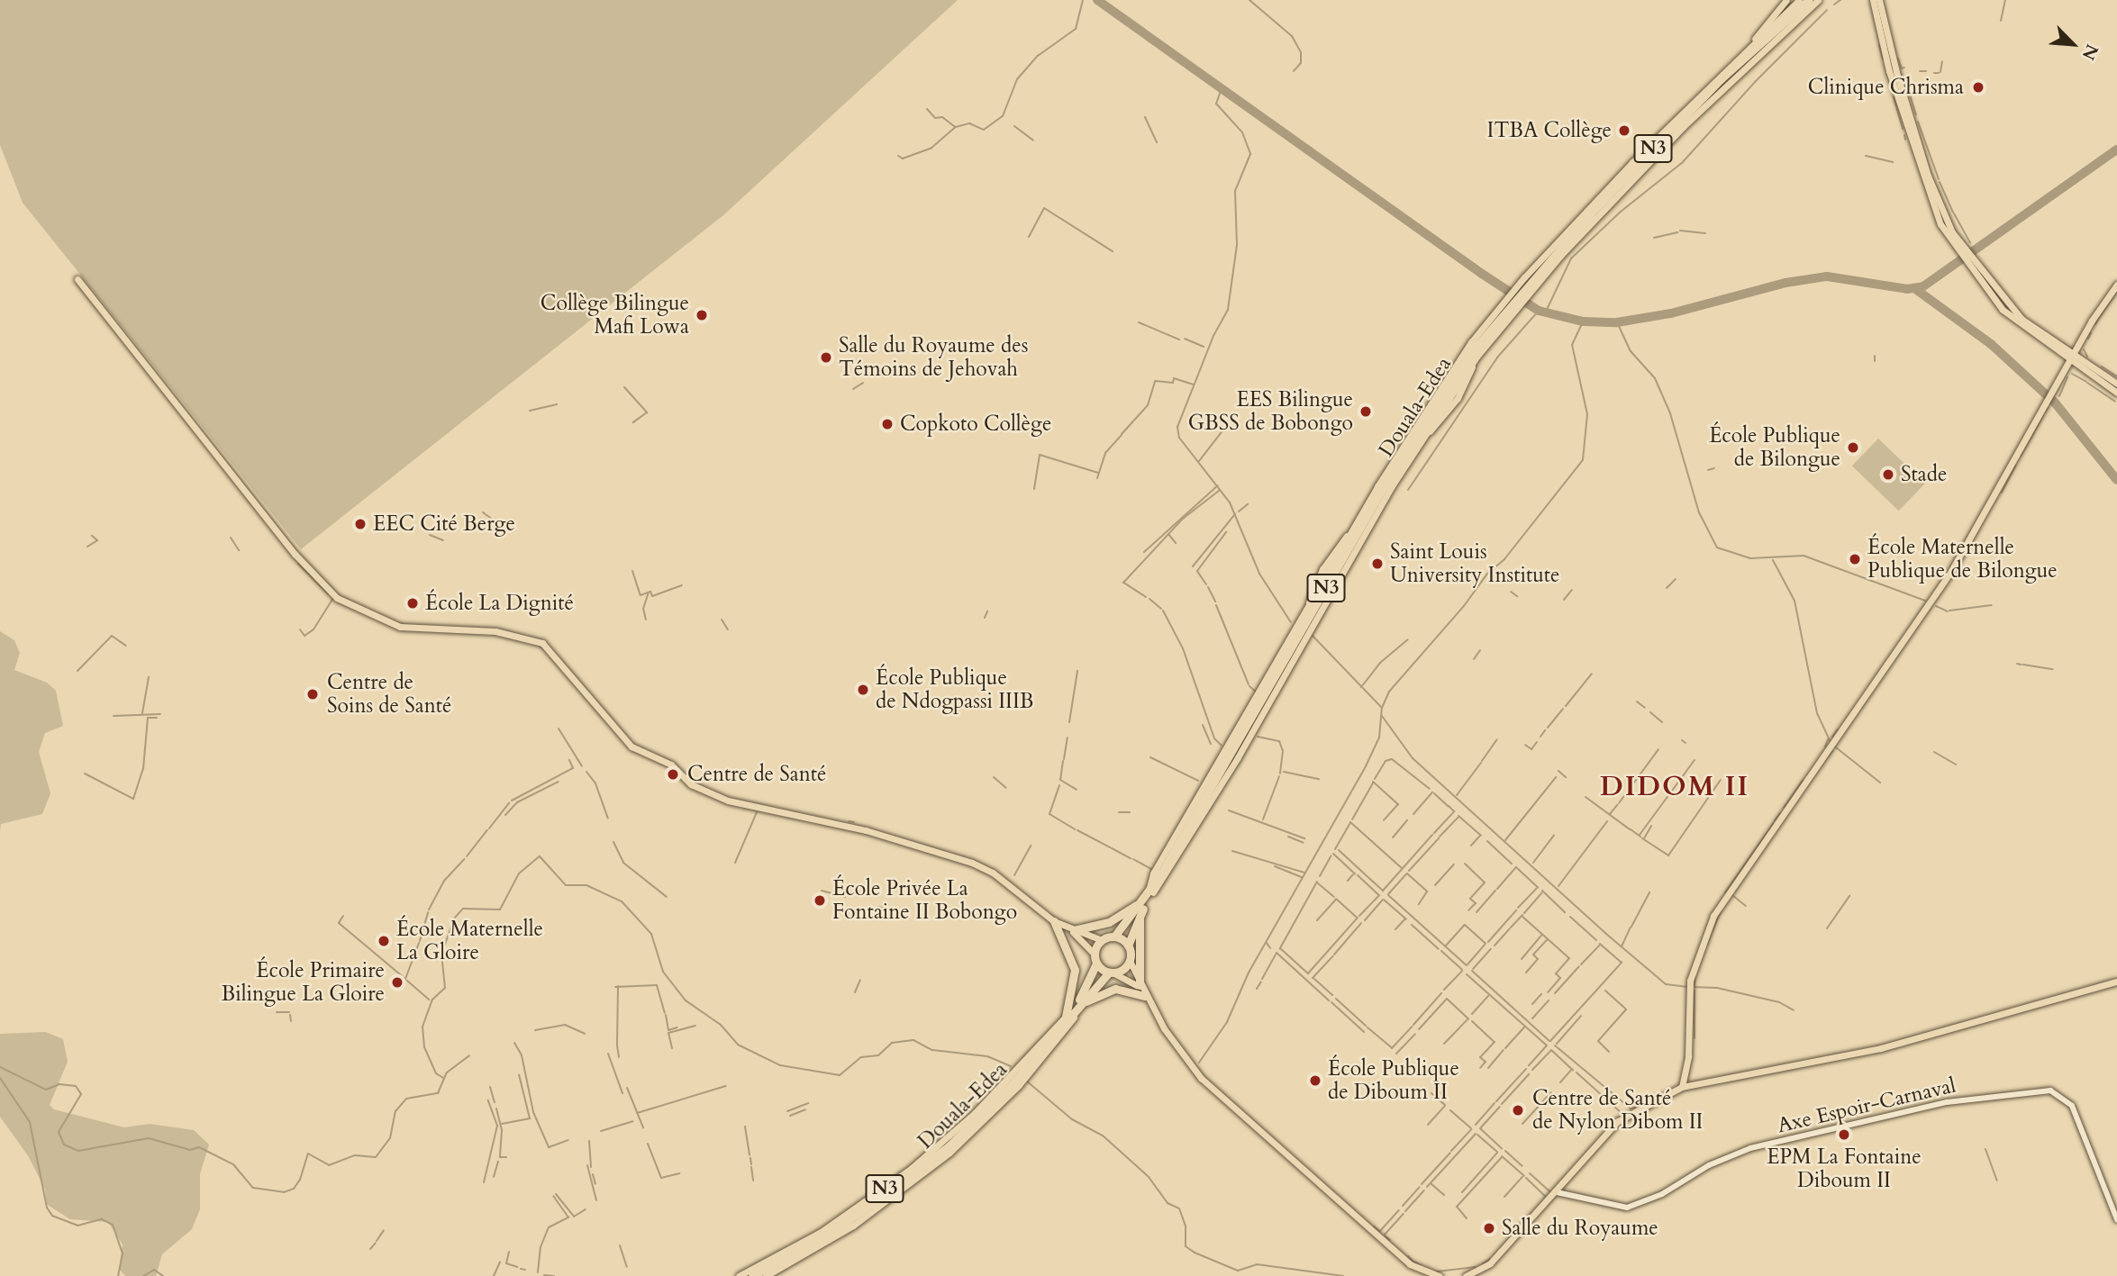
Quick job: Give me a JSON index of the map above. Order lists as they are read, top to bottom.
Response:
{
  "streets": {
    "highway": ["N3", "Douala-Edea"],
    "street": ["Axe Espoir-Carnaval"]
  },
  "crossings": [
    ["N3", "Douala-Edea"]
  ],
  "districts": ["DIDOM II"],
  "places": [
    "Clinique Chrisma",
    "ITBA Collège",
    "Collège Bilingue Mafi Lowa",
    "Salle du Royaume des Témoins de Jehovah",
    "EES Bilingue GBSS de Bobongo",
    "Copkoto Collège",
    "École Publique de Bilongue",
    "Stade",
    "EEC Cité Berge",
    "École Maternelle Publique de Bilongue",
    "Saint Louis University Institute",
    "École La Dignité",
    "École Publique de Ndogpassi IIIB",
    "Centre de Soins de Santé",
    "Centre de Santé",
    "École Privée La Fontaine II Bobongo",
    "École Maternelle La Gloire",
    "École Primaire Bilingue La Gloire",
    "École Publique de Diboum II",
    "Centre de Santé de Nylon Dibom II",
    "EPM La Fontaine Diboum II",
    "Salle du Royaume"
  ],
  "north": "bottom right"
}
